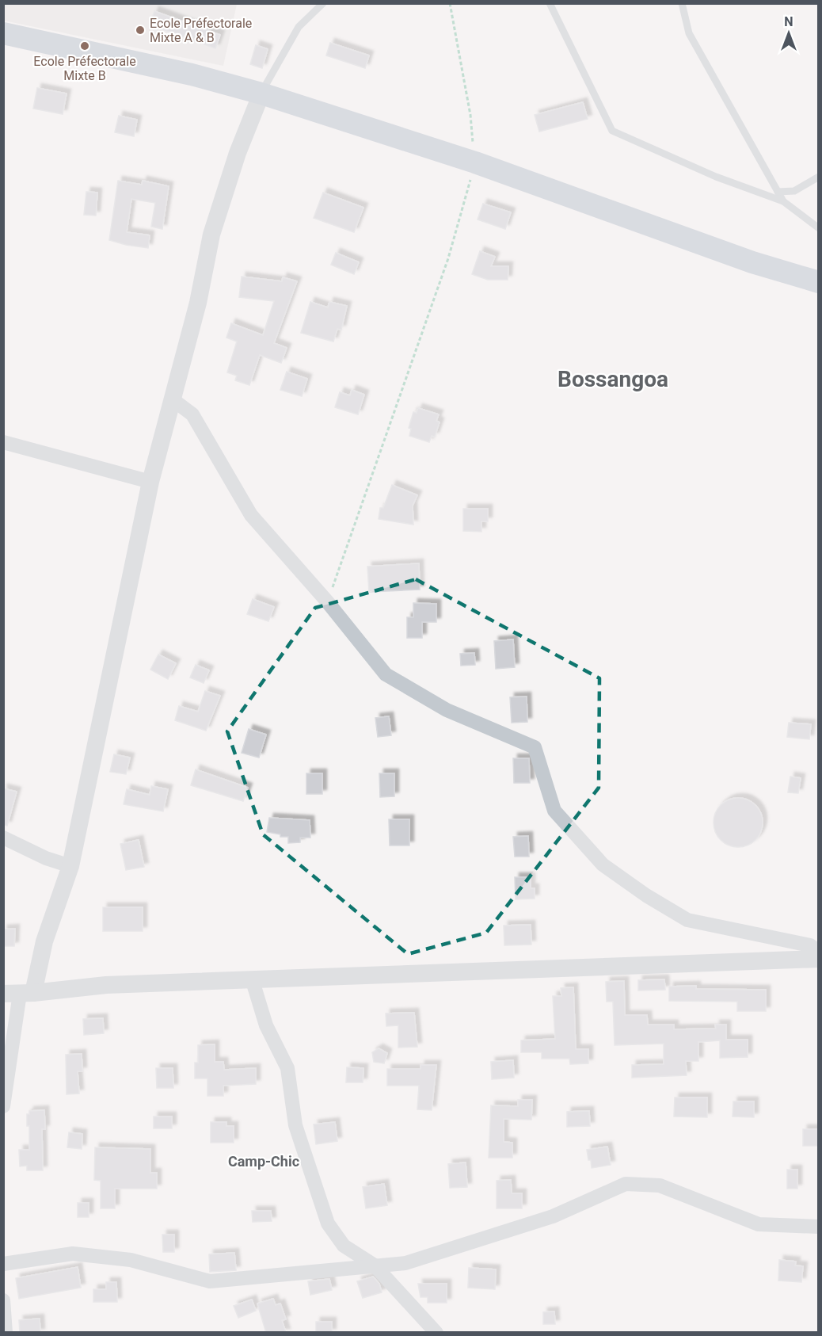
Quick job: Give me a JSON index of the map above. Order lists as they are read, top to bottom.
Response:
{
  "districts": ["Bossangoa", "Camp-Chic"],
  "places": ["Ecole Préfectorale Mixte A & B", "Ecole Préfectorale Mixte B"],
  "north": "top"
}
